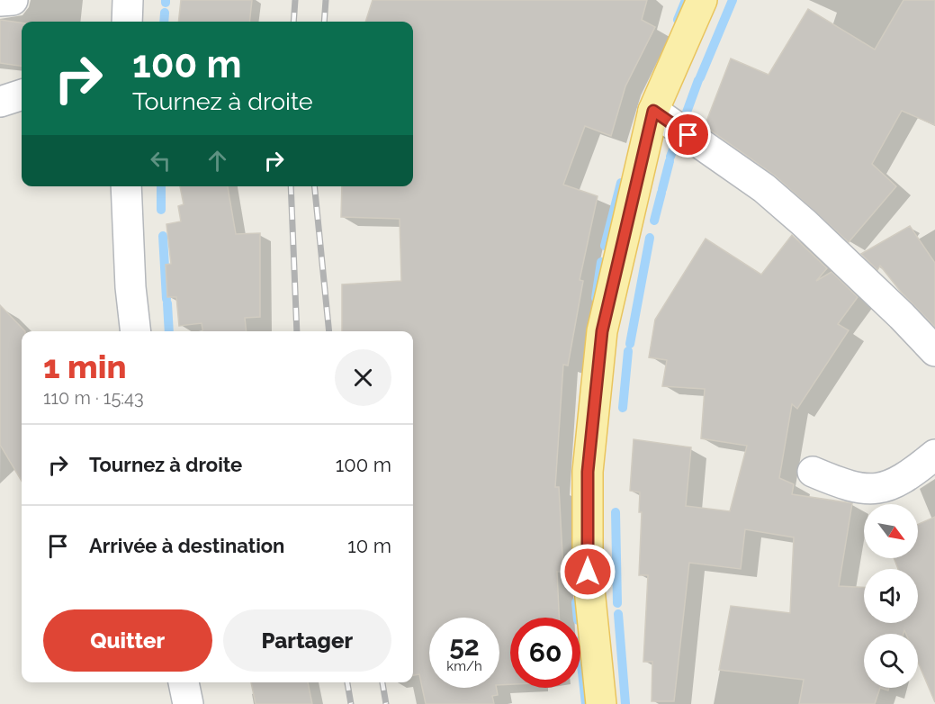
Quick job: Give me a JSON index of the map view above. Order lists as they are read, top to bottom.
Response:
{
  "north": "bottom right",
  "page": {
    "turn": ["100 m", "Tournez à droite"],
    "heading": ["1 min", "110 m · 15:43"],
    "list": [
      {
        "name": "Tournez à droite",
        "value": "100 m"
      },
      {
        "name": "Arrivée à destination",
        "value": "10 m"
      }
    ],
    "buttons": ["Quitter", "Partager"],
    "speed": "52 km/h",
    "limit": "60"
  }
}
